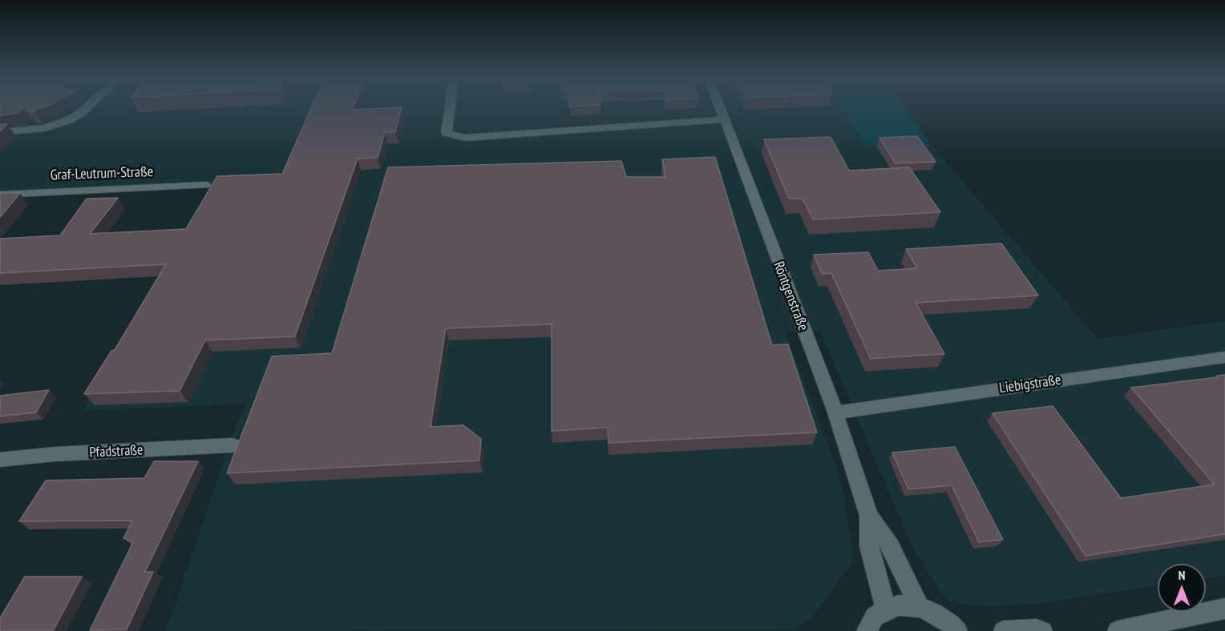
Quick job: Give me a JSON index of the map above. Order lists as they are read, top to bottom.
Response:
{
  "streets": {
    "street": [
      "Graf-Leutrum-Straße",
      "Röntgenstraße",
      "Liebigstraße",
      "Pfadstraße"
    ]
  },
  "crossings": [
    ["Röntgenstraße", "Liebigstraße"]
  ],
  "north": "top"
}
